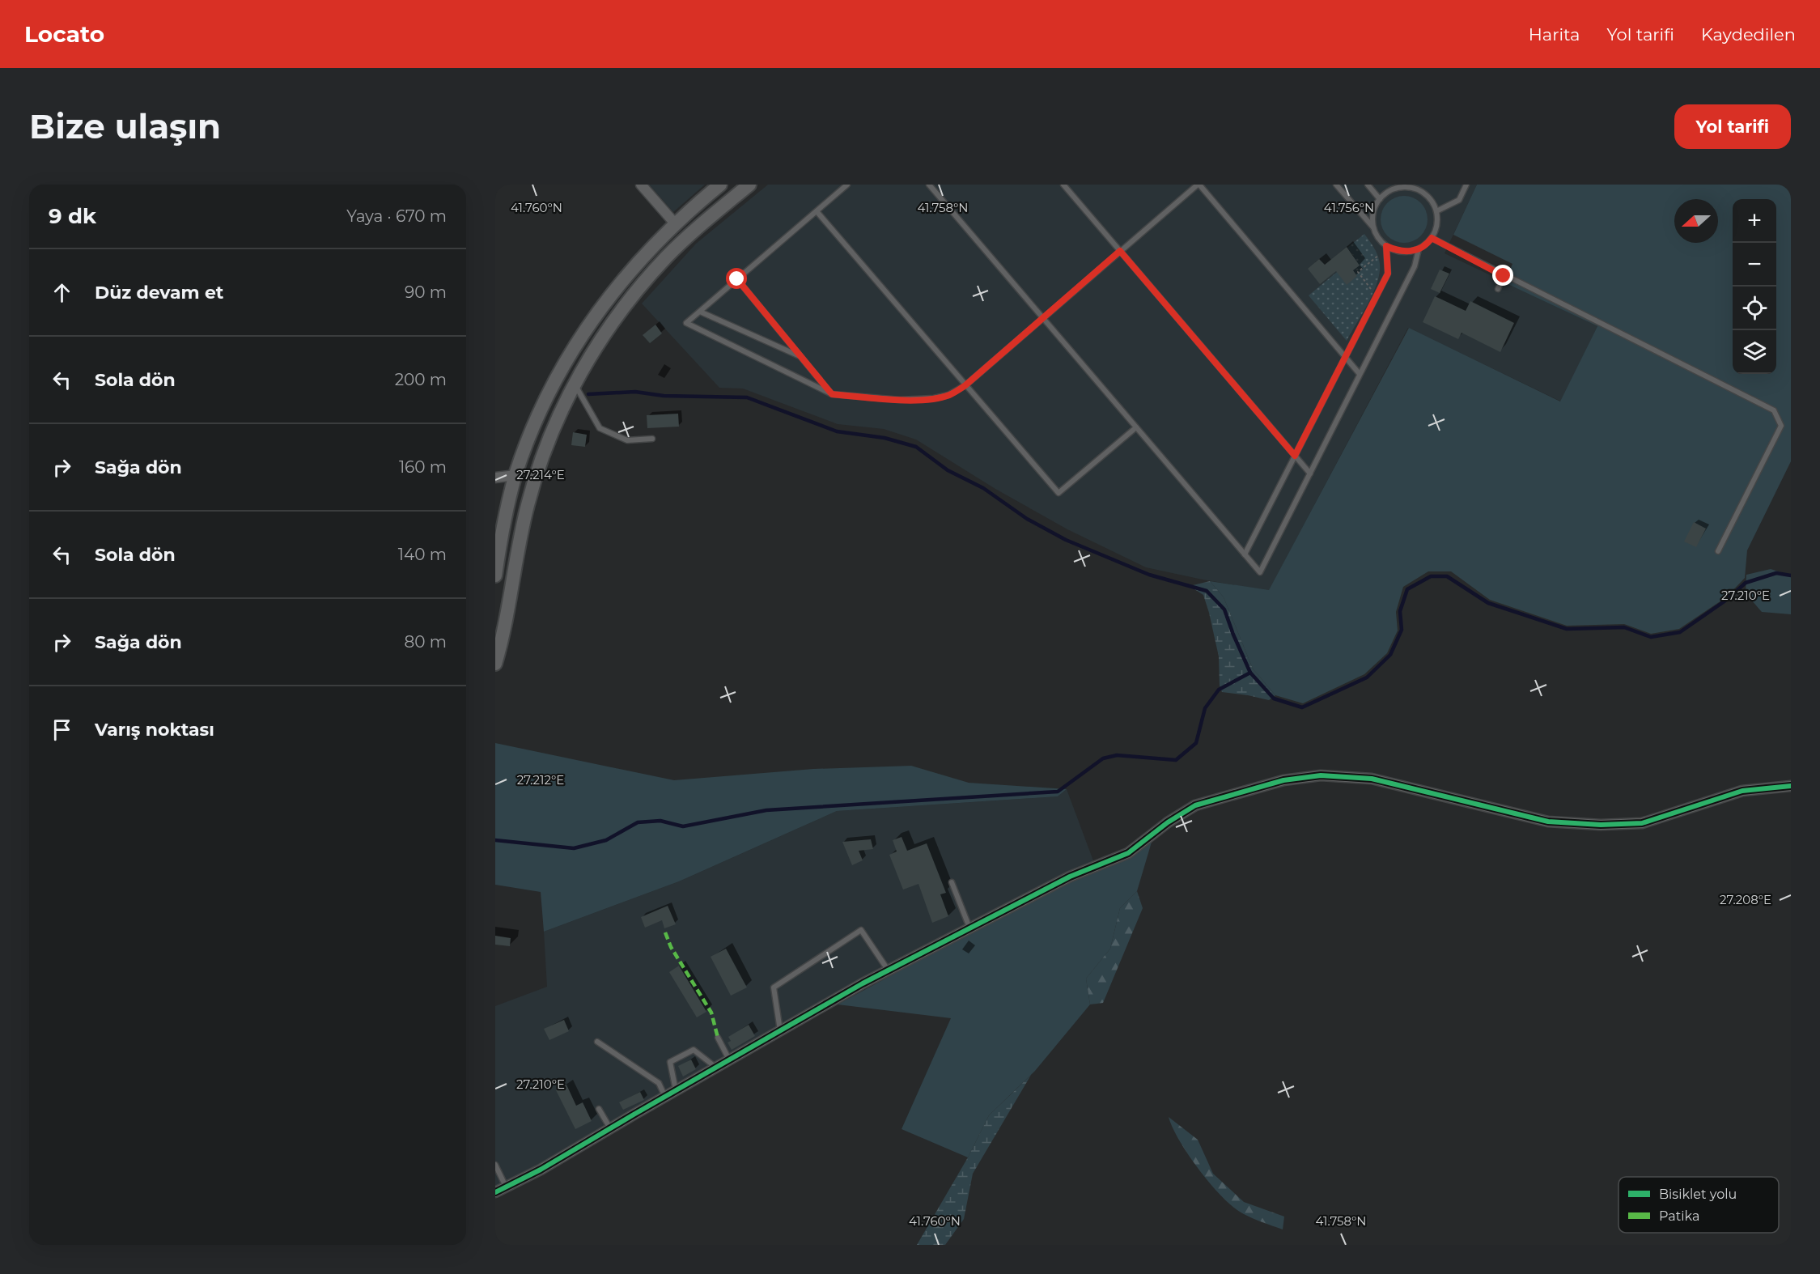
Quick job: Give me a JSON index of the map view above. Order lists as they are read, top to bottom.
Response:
{
  "legend": ["Bisiklet yolu", "Patika"],
  "north": "left",
  "page": {
    "header": "Locato",
    "nav": ["Harita", "Yol tarifi", "Kaydedilen"],
    "buttons": "Yol tarifi",
    "title": "Bize ulaşın",
    "heading": ["9 dk", "Yaya · 670 m"],
    "map_buttons": ["+", "−"],
    "list": [
      ["Düz devam et", "90 m"],
      ["Sola dön", "200 m"],
      ["Sağa dön", "160 m"],
      ["Sola dön", "140 m"],
      ["Sağa dön", "80 m"],
      "Varış noktası"
    ]
  },
  "coordinates": [
    "41.760°N",
    "41.758°N",
    "41.756°N",
    "27.214°E",
    "27.210°E",
    "27.212°E",
    "27.208°E"
  ]
}
